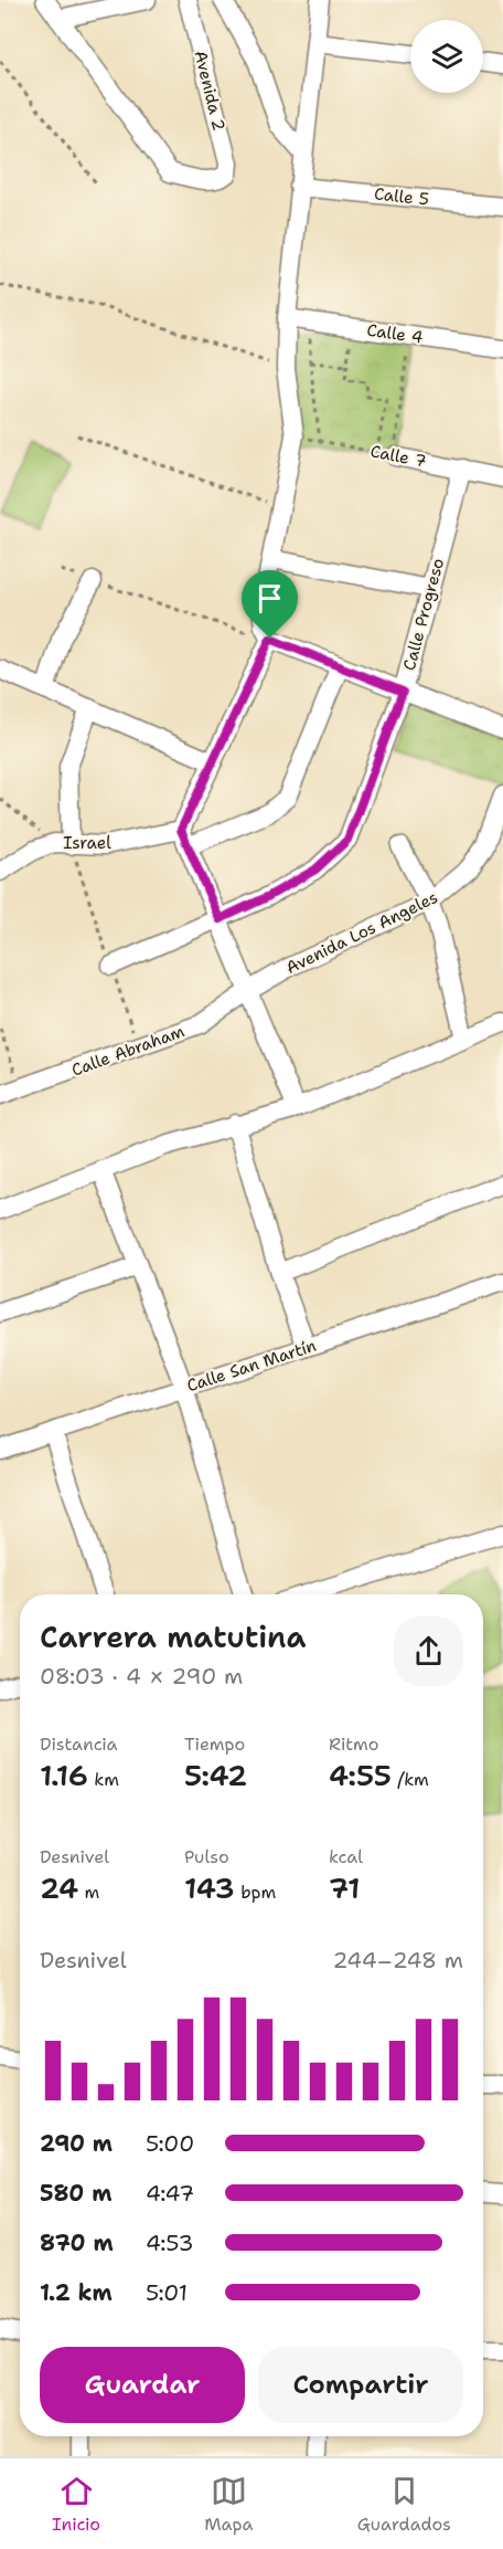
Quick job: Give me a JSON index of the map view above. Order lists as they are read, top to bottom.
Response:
{
  "streets": {
    "street": [
      "Avenida 2",
      "Calle 5",
      "Calle 4",
      "Calle 7",
      "Calle Progreso",
      "Israel",
      "Avenida Los Angeles",
      "Calle Abraham",
      "Calle San Martín"
    ]
  },
  "crossings": [
    ["Calle 7", "Calle Progreso"],
    ["Avenida Los Angeles", "Calle Abraham"]
  ],
  "page": {
    "heading": ["Carrera matutina", "08:03 · 4 × 290 m"],
    "stats": [
      ["Distancia", "1.16 km"],
      ["Tiempo", "5:42"],
      ["Ritmo", "4:55 /km"],
      ["Desnivel", "24 m"],
      ["Pulso", "143 bpm"],
      ["kcal", "71"]
    ],
    "chart": ["Desnivel", "244–248 m"],
    "list": [
      {
        "name": "290 m",
        "note": "5:00"
      },
      {
        "name": "580 m",
        "note": "4:47"
      },
      {
        "name": "870 m",
        "note": "4:53"
      },
      {
        "name": "1.2 km",
        "note": "5:01"
      }
    ],
    "buttons": ["Guardar", "Compartir"],
    "tabs": ["Inicio", "Mapa", "Guardados"]
  }
}
